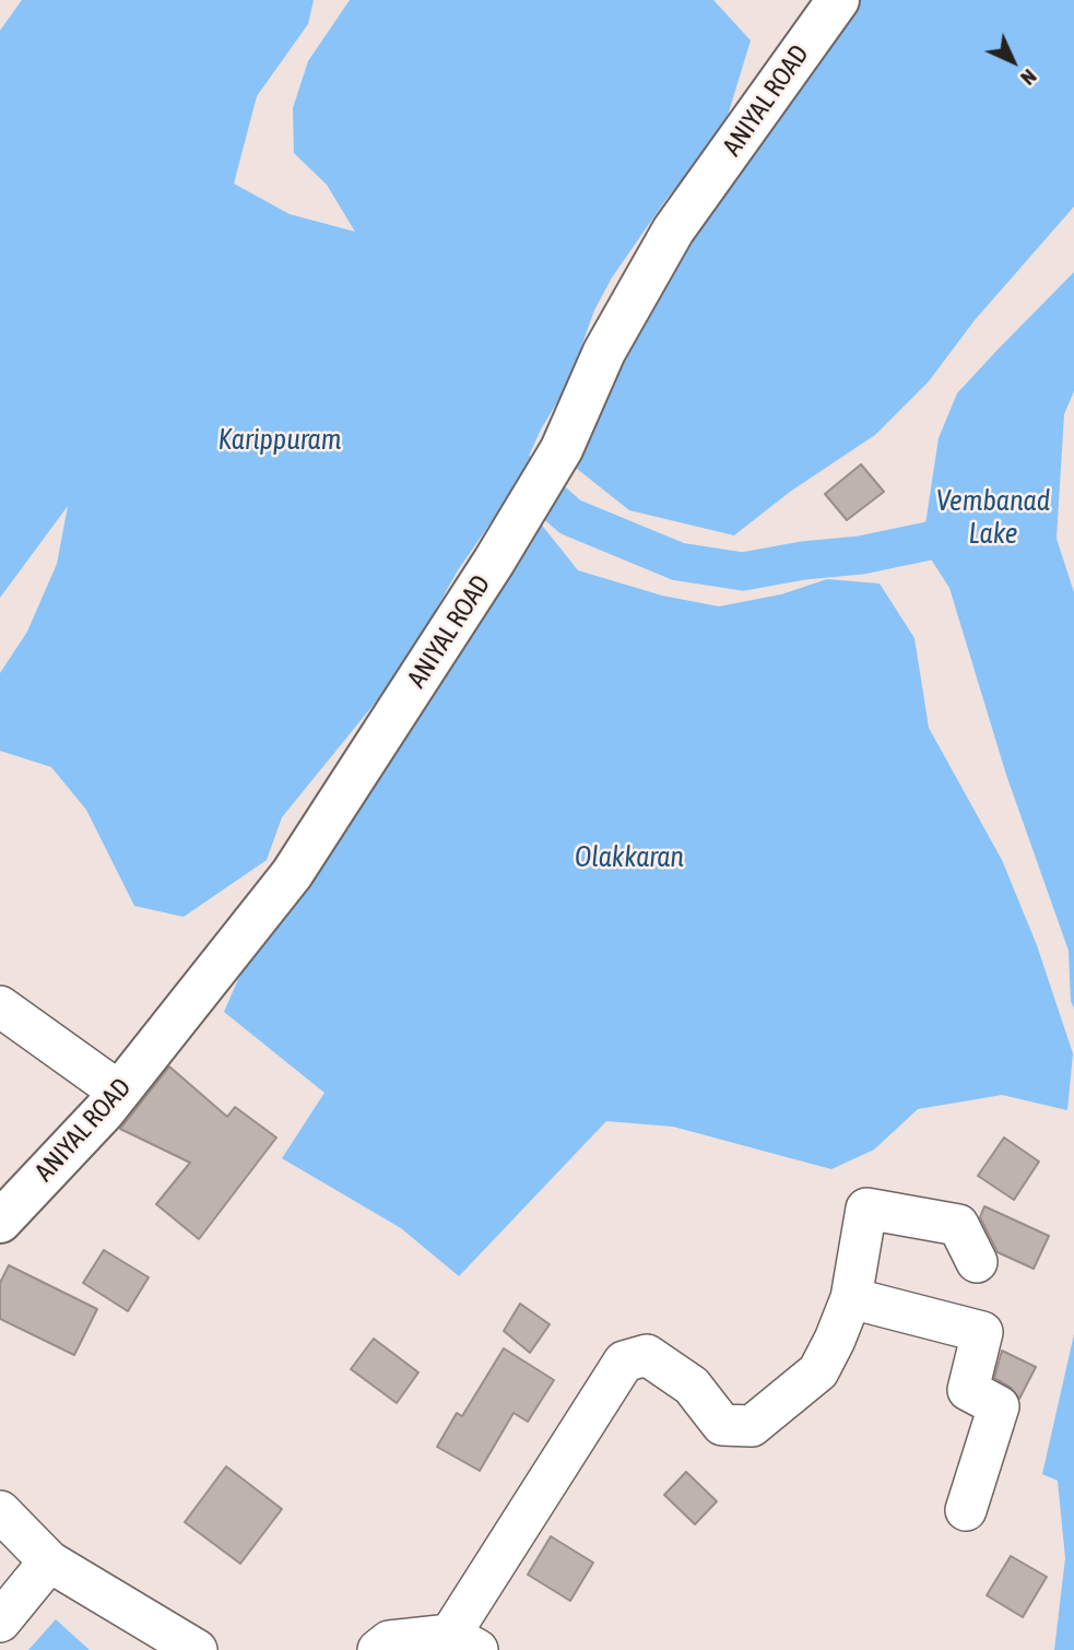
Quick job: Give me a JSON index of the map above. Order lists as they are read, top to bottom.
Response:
{
  "streets": {
    "main road": ["ANIYAL ROAD"]
  },
  "water": ["Karippuram", "Vembanad Lake", "Olakkaran"],
  "north": "bottom right"
}
